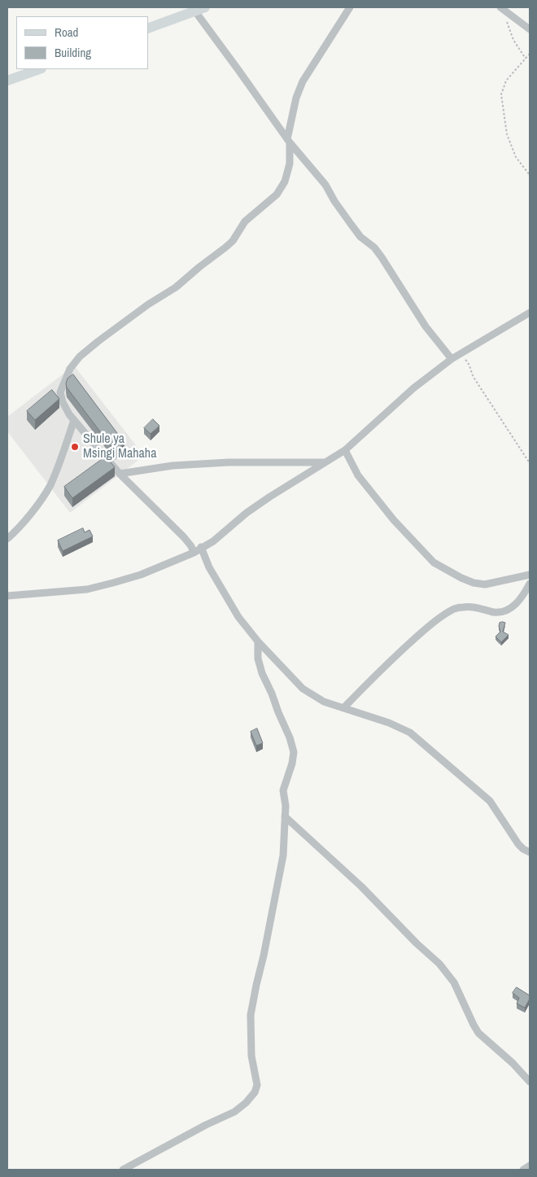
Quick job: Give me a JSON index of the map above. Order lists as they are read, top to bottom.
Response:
{
  "places": ["Shule ya Msingi Mahaha"],
  "legend": ["Road", "Building"]
}
